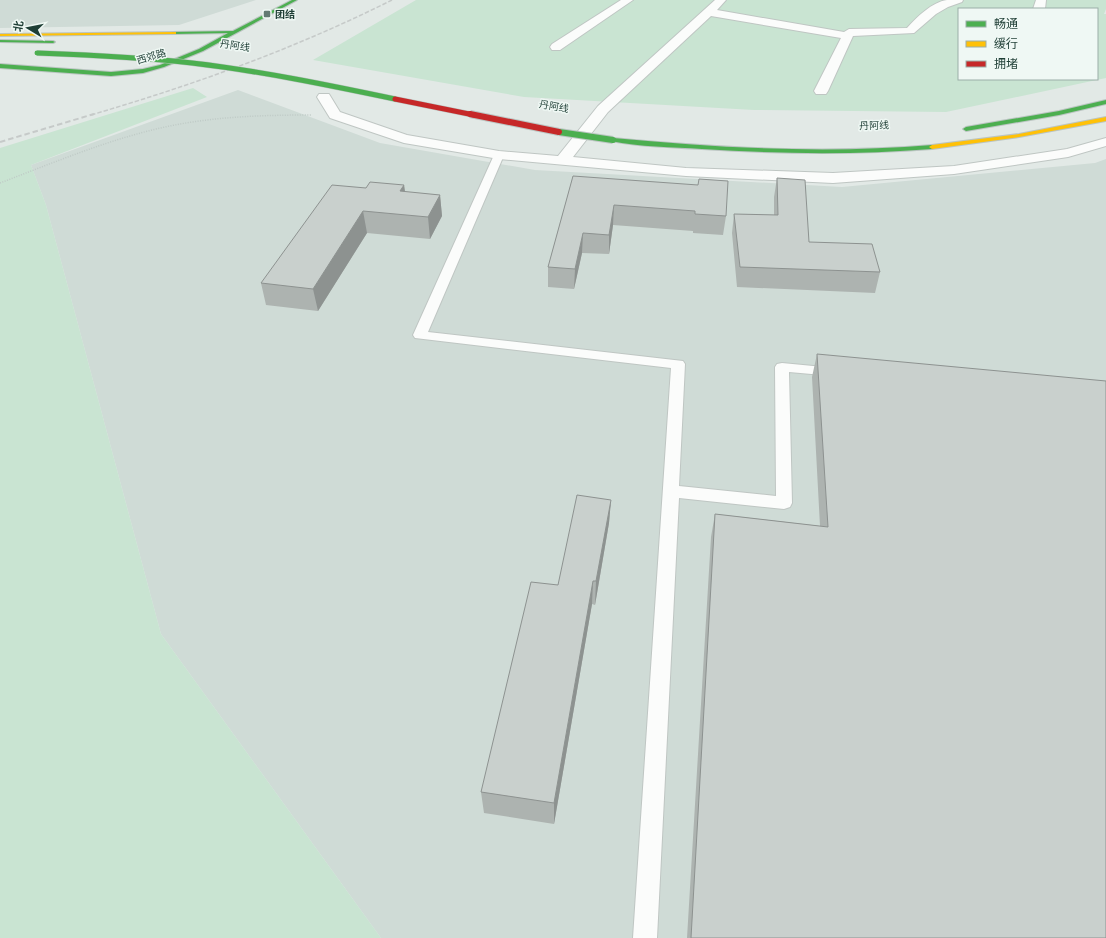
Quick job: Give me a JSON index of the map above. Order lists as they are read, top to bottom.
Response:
{
  "streets": {
    "main road": ["丹阿线", "西郊路"]
  },
  "places": {
    "transit": ["团结"]
  },
  "legend": ["畅通", "缓行", "拥堵"],
  "north": "left"
}
